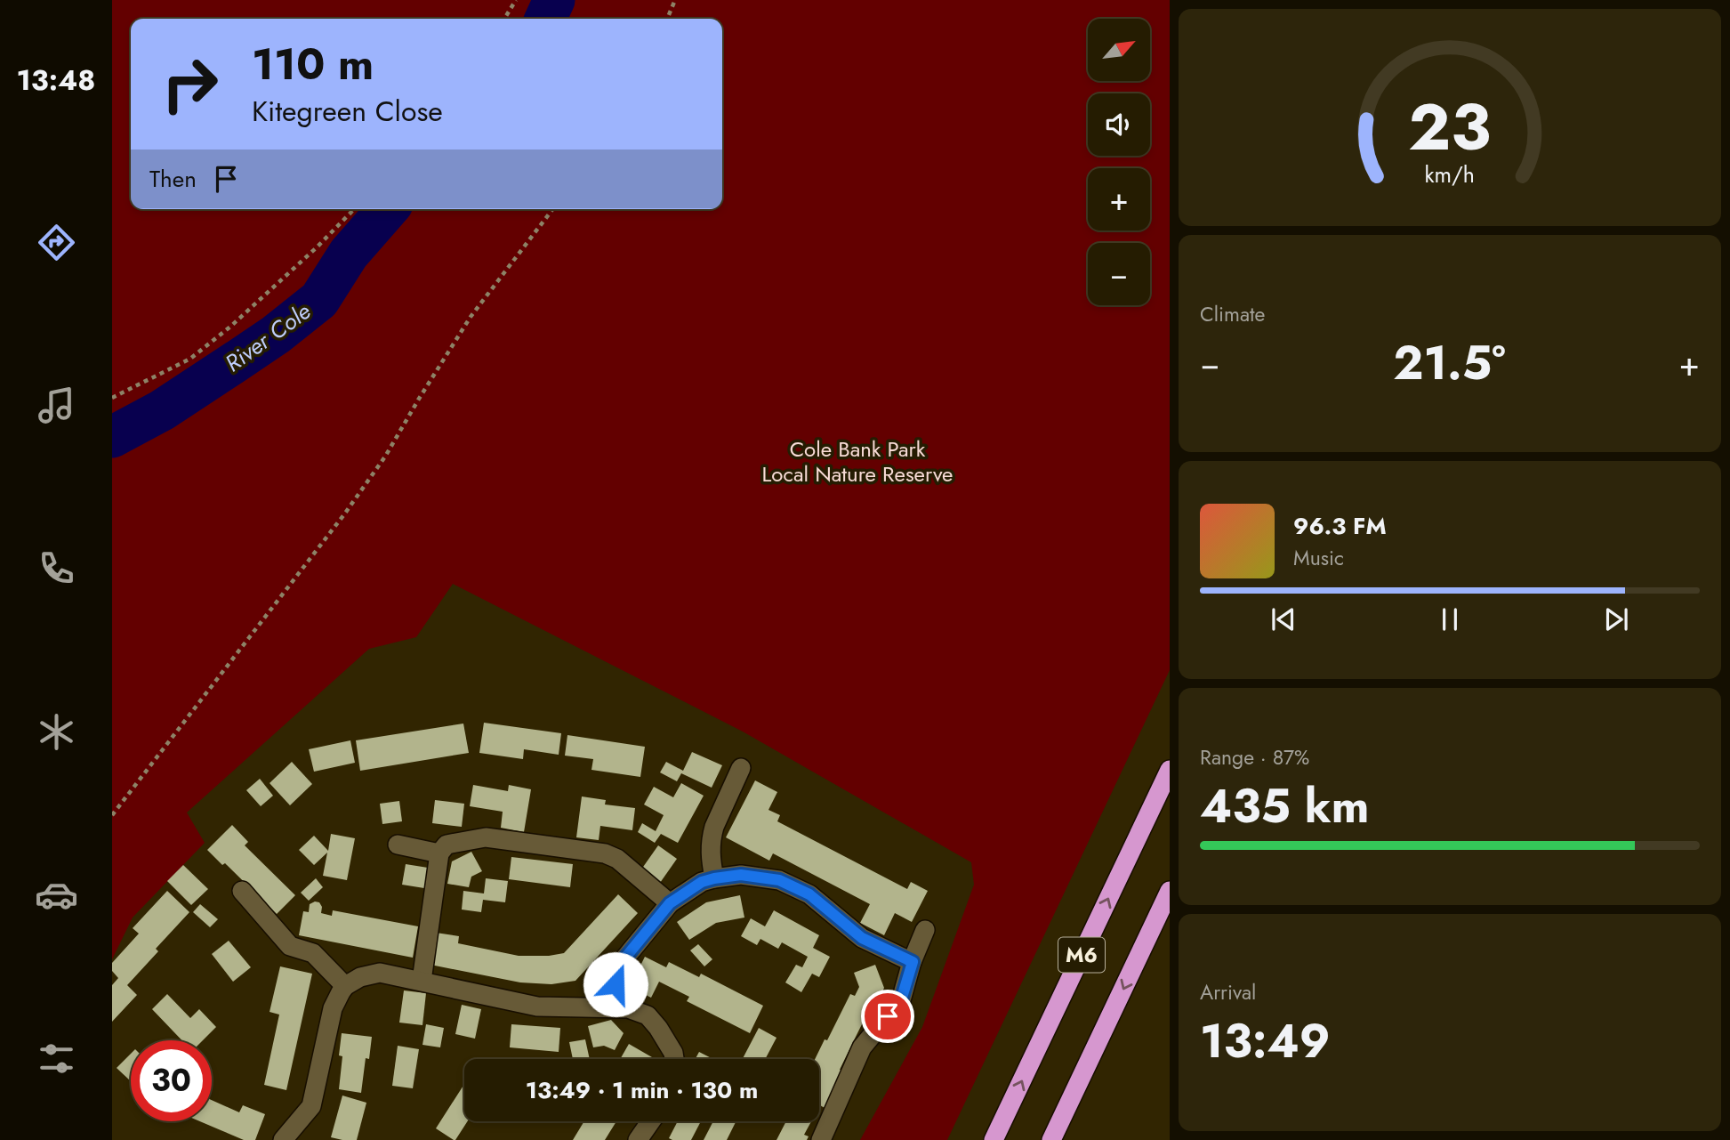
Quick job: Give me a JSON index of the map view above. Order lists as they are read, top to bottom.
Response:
{
  "streets": {
    "highway": ["M6"]
  },
  "water": ["River Cole"],
  "parks": ["Cole Bank Park Local Nature Reserve"],
  "north": "top right",
  "page": {
    "tabs": "13:48",
    "map_buttons": ["+", "−"],
    "turn": ["110 m", "Kitegreen Close"],
    "then": "Then",
    "tile": [
      "Climate",
      ["Range · 87%", "435 km"],
      ["Arrival", "13:49"]
    ],
    "heat": ["−", "21.5°", "+"],
    "song": ["96.3 FM", "Music"],
    "limit": "30",
    "trip": "13:49 · 1 min · 130 m",
    "gauge": ["23", "km/h"]
  }
}
